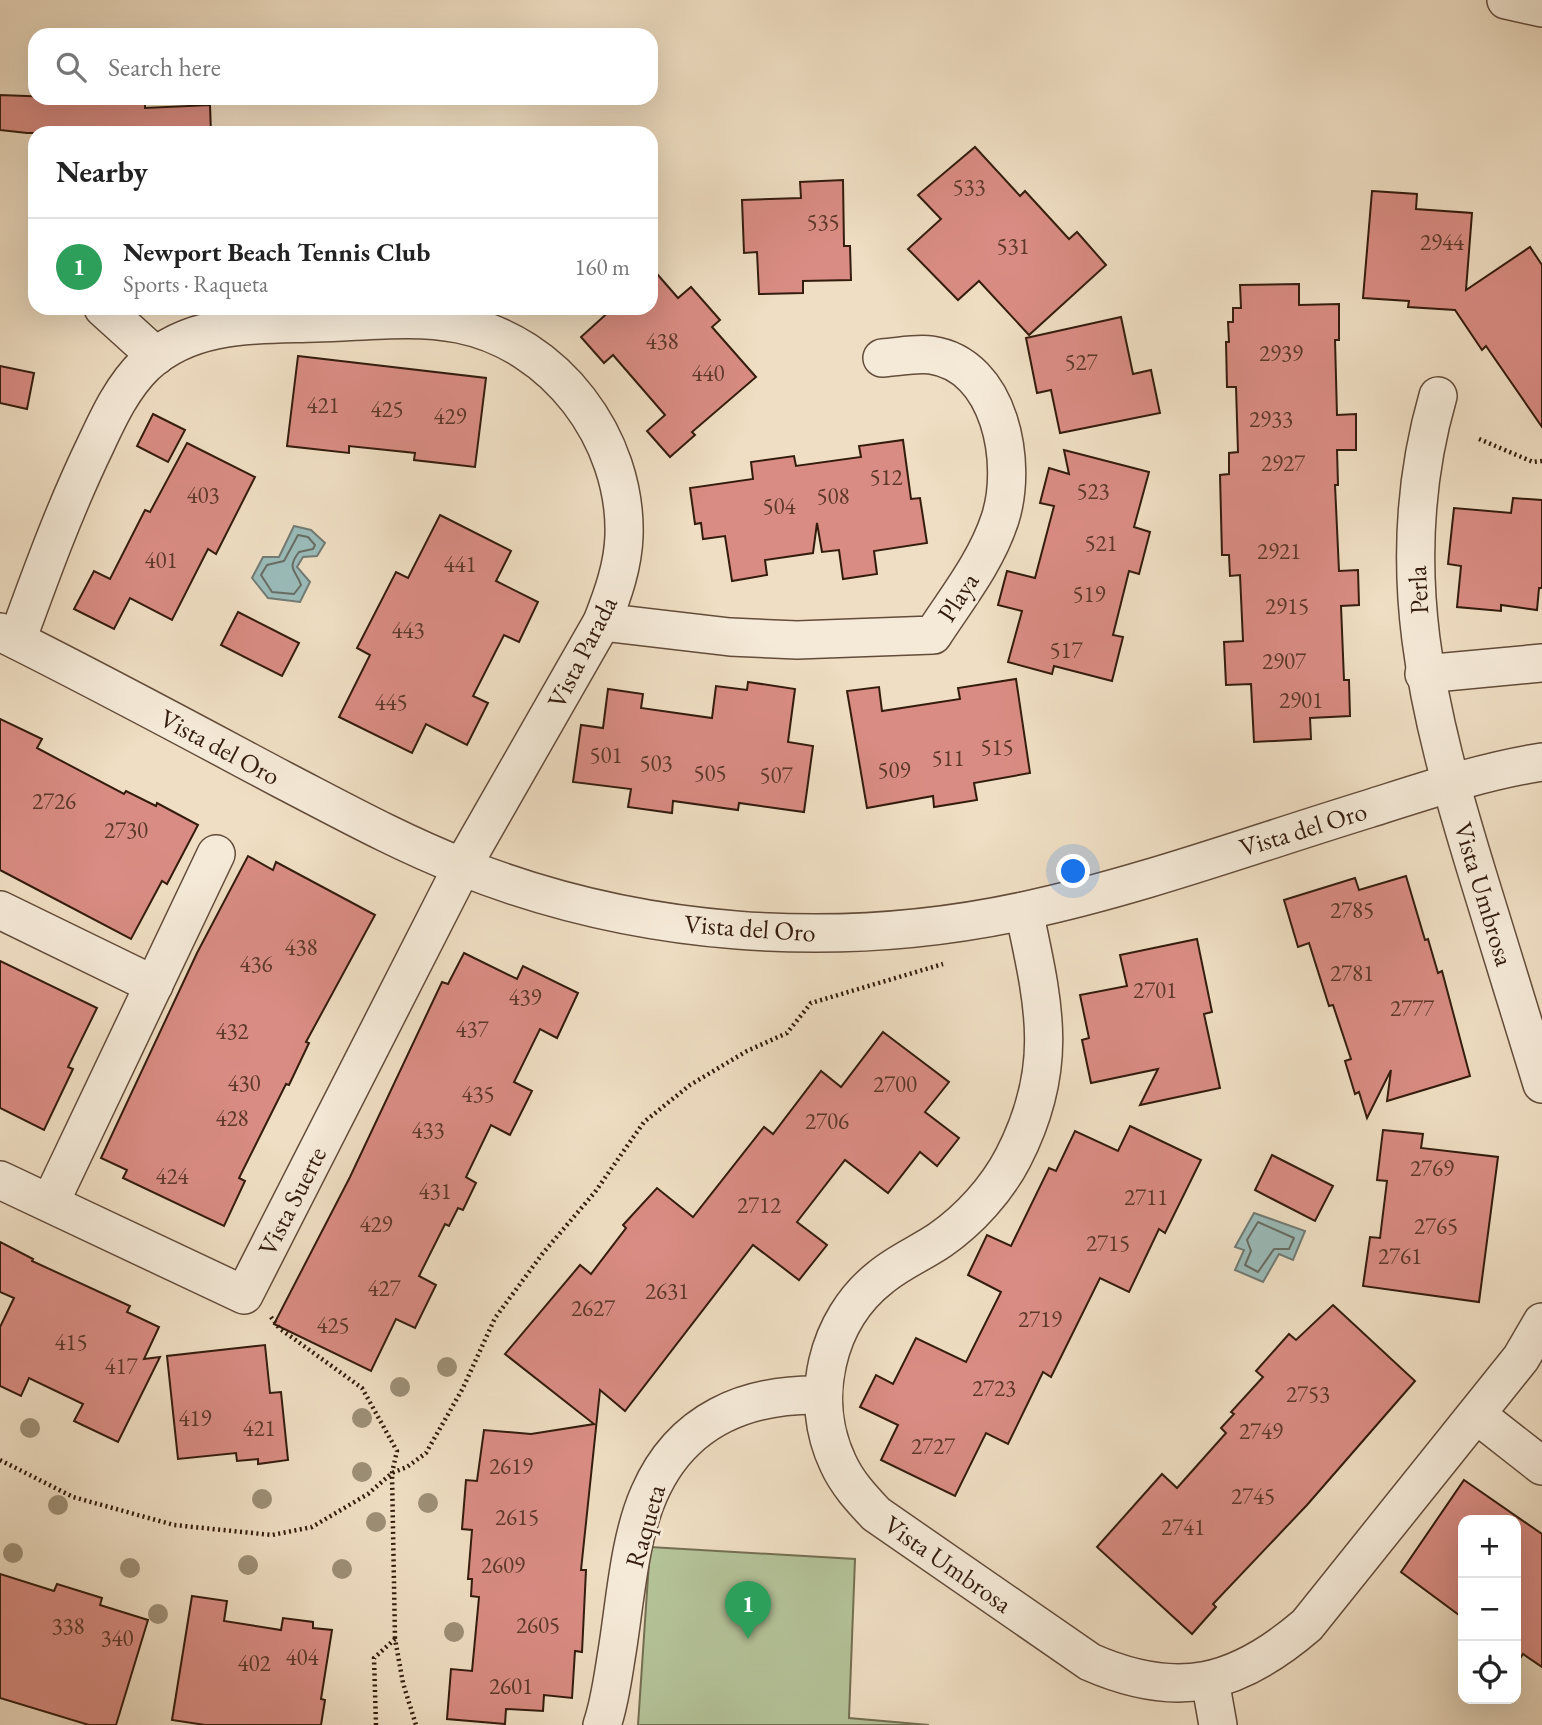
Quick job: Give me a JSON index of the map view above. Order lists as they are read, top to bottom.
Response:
{
  "streets": {
    "street": [
      "Perla",
      "Playa",
      "Vista Parada",
      "Vista del Oro",
      "Vista Umbrosa",
      "Vista Suerte",
      "Raqueta"
    ]
  },
  "crossings": [
    ["Perla", "Vista del Oro"],
    ["Perla", "Vista Umbrosa"],
    ["Playa", "Vista Parada"],
    ["Vista Parada", "Vista del Oro"],
    ["Vista Parada", "Vista Suerte"],
    ["Vista del Oro", "Vista Umbrosa"],
    ["Vista del Oro", "Vista Suerte"],
    ["Vista Umbrosa", "Raqueta"]
  ],
  "house_numbers": [
    "533",
    "535",
    "2944",
    "531",
    "438",
    "2939",
    "527",
    "440",
    "421",
    "425",
    "429",
    "2933",
    "2927",
    "512",
    "523",
    "403",
    "508",
    "504",
    "521",
    "2921",
    "401",
    "441",
    "519",
    "2915",
    "443",
    "517",
    "2907",
    "2901",
    "445",
    "515",
    "501",
    "511",
    "503",
    "509",
    "505",
    "507",
    "2726",
    "2730",
    "2785",
    "438",
    "436",
    "2781",
    "2701",
    "439",
    "2777",
    "437",
    "432",
    "430",
    "2700",
    "435",
    "428",
    "2706",
    "433",
    "2769",
    "424",
    "431",
    "2711",
    "2712",
    "429",
    "2765",
    "2715",
    "2761",
    "427",
    "2631",
    "2627",
    "2719",
    "425",
    "415",
    "417",
    "2723",
    "2753",
    "419",
    "421",
    "2749",
    "2727",
    "2619",
    "2745",
    "2615",
    "2741",
    "2609",
    "2605",
    "338",
    "340",
    "404",
    "402",
    "2601"
  ],
  "page": {
    "search": "Search here",
    "heading": "Nearby",
    "list": [
      {
        "mark": "1",
        "name": "Newport Beach Tennis Club",
        "note": "Sports · Raqueta",
        "value": "160 m"
      }
    ],
    "map_buttons": ["+", "−"],
    "pins": "1"
  }
}
